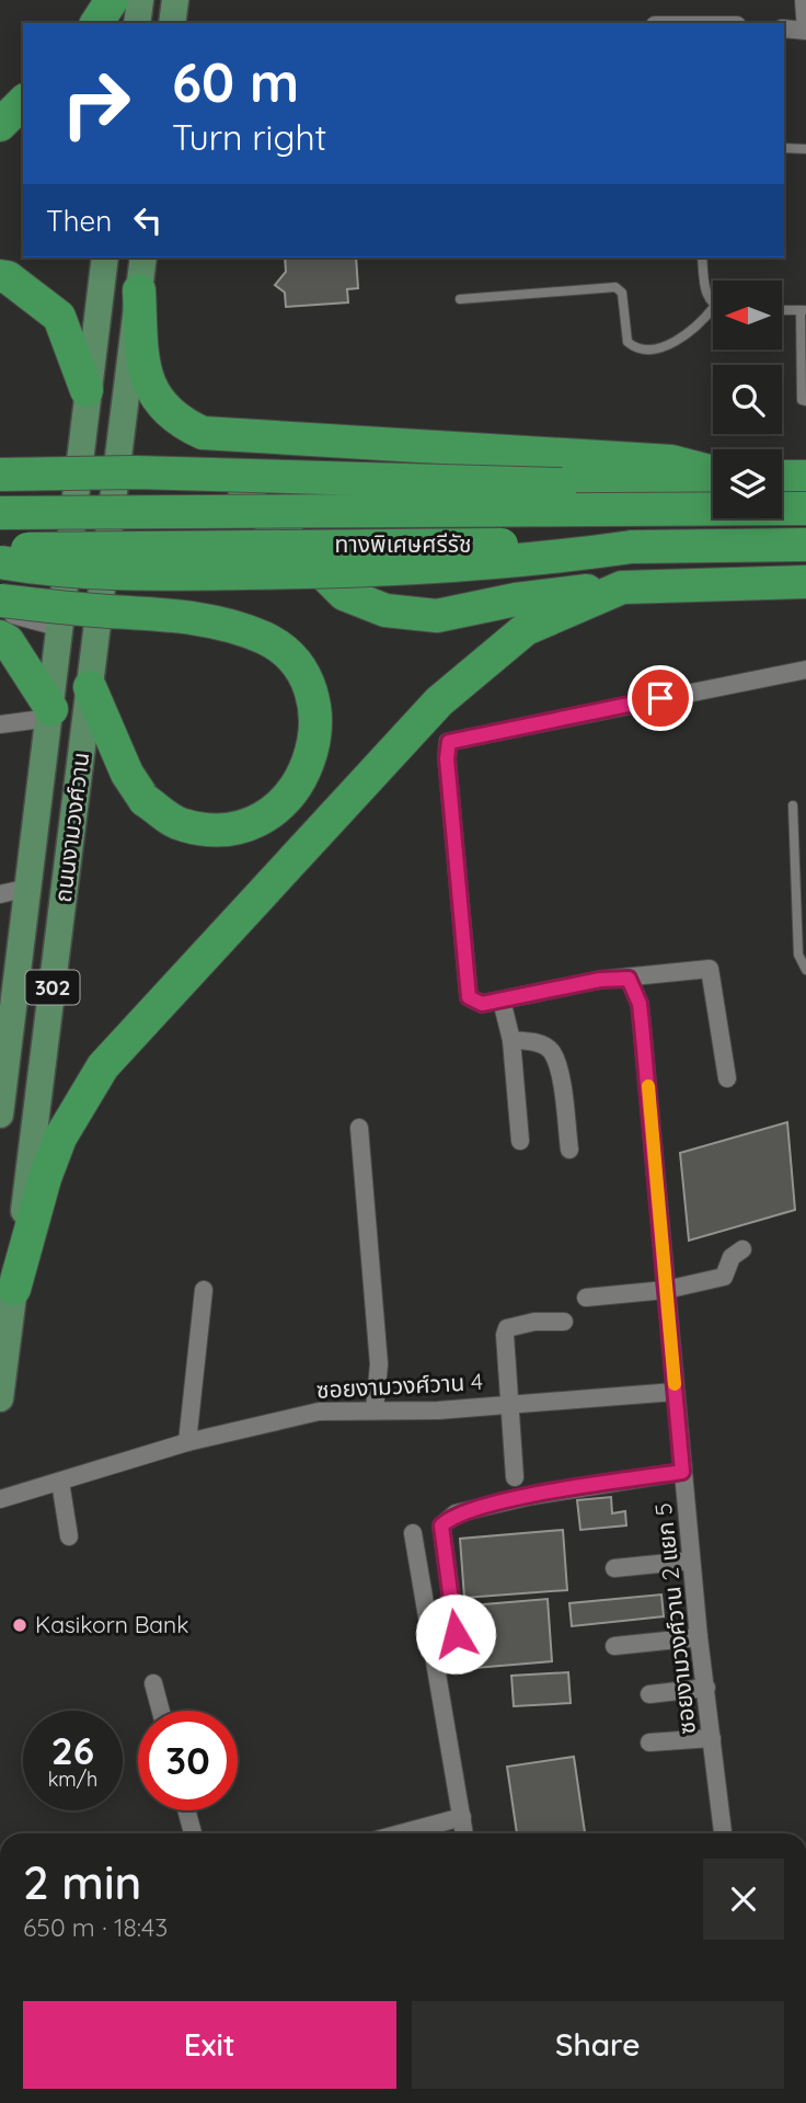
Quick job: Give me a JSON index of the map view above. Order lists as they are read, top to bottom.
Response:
{
  "streets": {
    "highway": ["ทางพิเศษศรีรัช"],
    "main road": ["ถนนงามวงศ์วาน", "302"],
    "street": ["ซอยงามวงศ์วาน 4", "ซอยงามวงศ์วาน 2 แยก 5"]
  },
  "crossings": [
    ["ซอยงามวงศ์วาน 4", "ซอยงามวงศ์วาน 2 แยก 5"]
  ],
  "places": ["Kasikorn Bank"],
  "north": "left",
  "page": {
    "turn": ["60 m", "Turn right"],
    "then": "Then",
    "speed": "26 km/h",
    "limit": "30",
    "heading": ["2 min", "650 m · 18:43"],
    "buttons": ["Exit", "Share"]
  }
}
